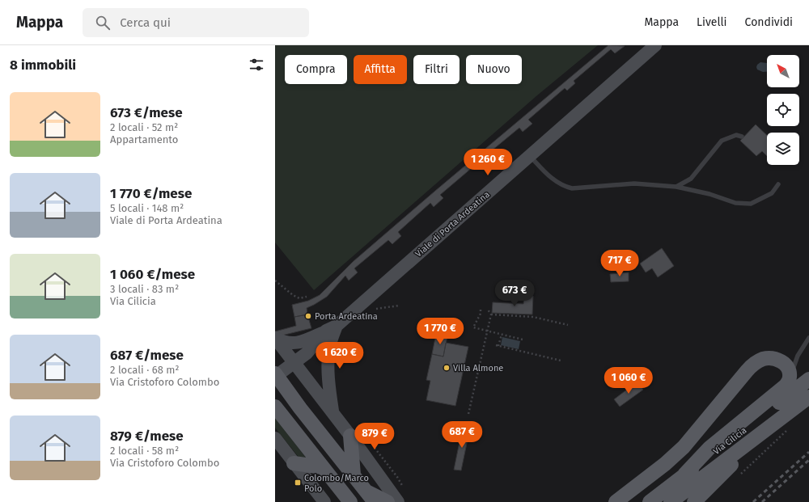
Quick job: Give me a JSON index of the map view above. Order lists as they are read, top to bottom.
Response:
{
  "streets": {
    "main road": ["Via Cilicia"],
    "street": ["Viale di Porta Ardeatina"]
  },
  "places": {
    "other": ["Porta Ardeatina", "Villa Almone"],
    "transit": ["Colombo/Marco Polo"]
  },
  "north": "top left",
  "page": {
    "header": "Mappa",
    "search": "Cerca qui",
    "nav": ["Mappa", "Livelli", "Condividi"],
    "heading": "8 immobili",
    "chip": [
      "Compra",
      "Affitta",
      "Filtri",
      "Nuovo"
    ],
    "list": [
      {
        "name": "673 €/mese",
        "note": "2 locali · 52 m² · Appartamento"
      },
      {
        "name": "1 770 €/mese",
        "note": "5 locali · 148 m² · Viale di Porta Ardeatina"
      },
      {
        "name": "1 060 €/mese",
        "note": "3 locali · 83 m² · Via Cilicia"
      },
      {
        "name": "687 €/mese",
        "note": "2 locali · 68 m² · Via Cristoforo Colombo"
      },
      {
        "name": "879 €/mese",
        "note": "2 locali · 58 m² · Via Cristoforo Colombo"
      }
    ],
    "price": [
      "1 260 €",
      "717 €",
      "673 €",
      "1 770 €",
      "1 620 €",
      "1 060 €",
      "687 €",
      "879 €"
    ]
  }
}
